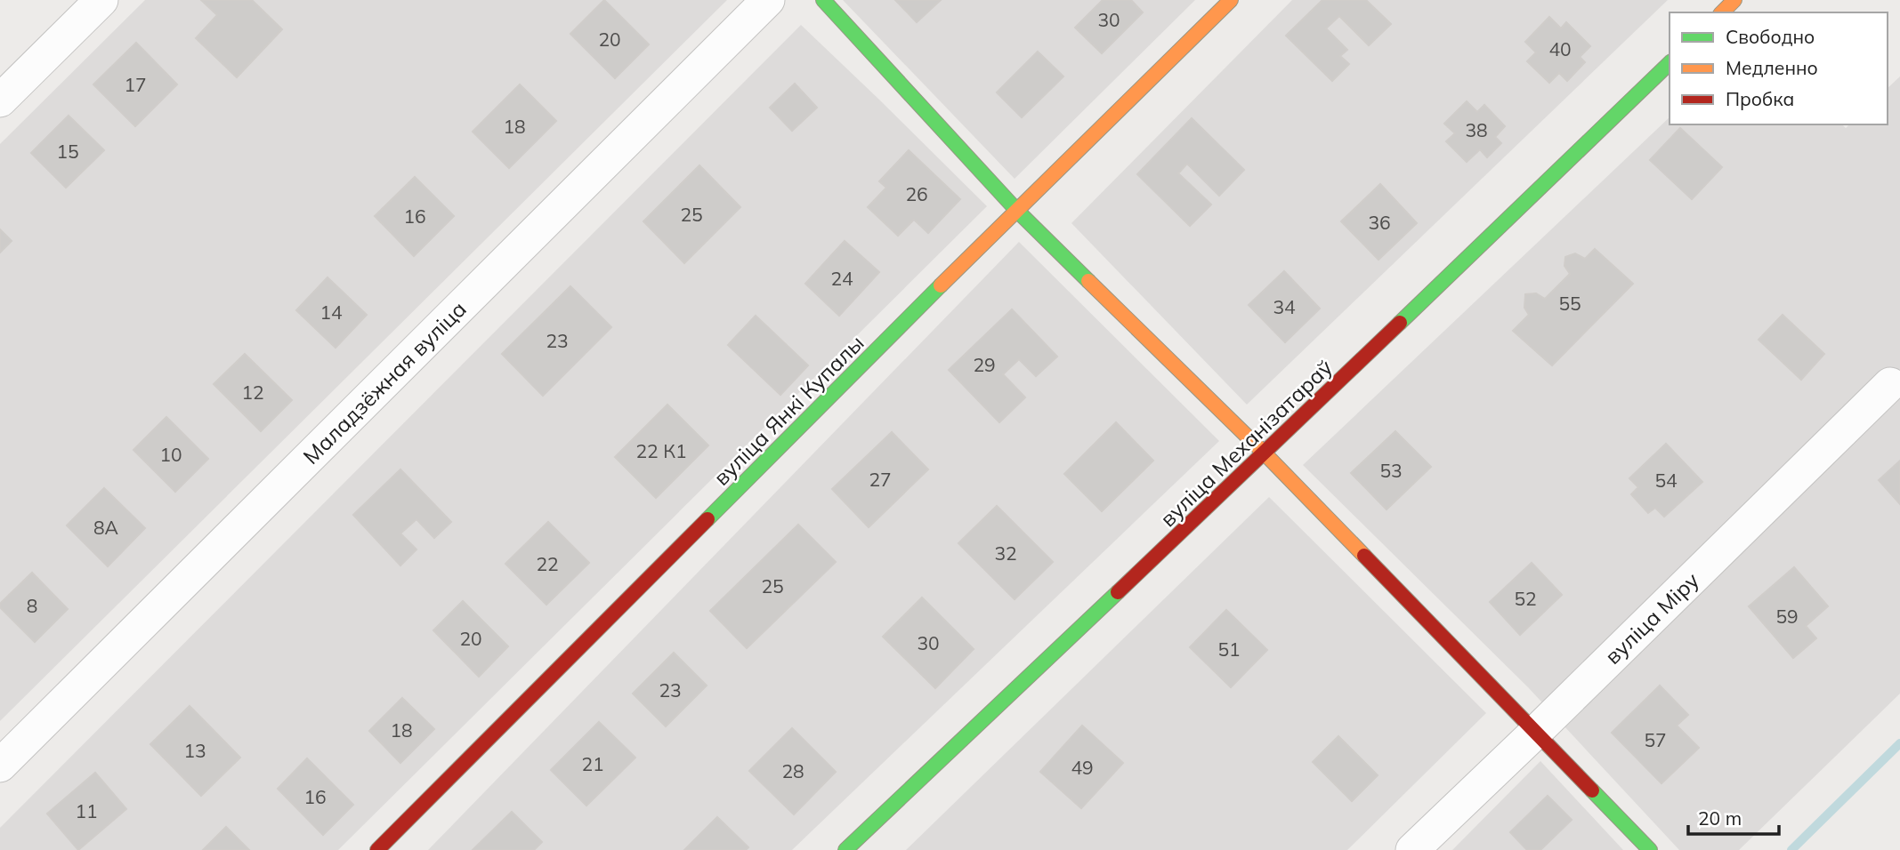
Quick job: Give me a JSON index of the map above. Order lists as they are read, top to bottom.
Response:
{
  "streets": {
    "street": [
      "Маладзёжная вуліца",
      "вуліца Янкі Купалы",
      "вуліца Механізатараў",
      "вуліца Міру"
    ]
  },
  "house_numbers": [
    "30",
    "20",
    "40",
    "17",
    "18",
    "38",
    "15",
    "26",
    "25",
    "16",
    "36",
    "24",
    "55",
    "34",
    "14",
    "23",
    "29",
    "12",
    "22 К1",
    "10",
    "53",
    "27",
    "54",
    "8А",
    "32",
    "22",
    "25",
    "52",
    "8",
    "59",
    "20",
    "30",
    "51",
    "23",
    "18",
    "57",
    "13",
    "21",
    "49",
    "28",
    "16",
    "11"
  ],
  "legend": ["Свободно", "Медленно", "Пробка"],
  "scale_bar": "20 m"
}
